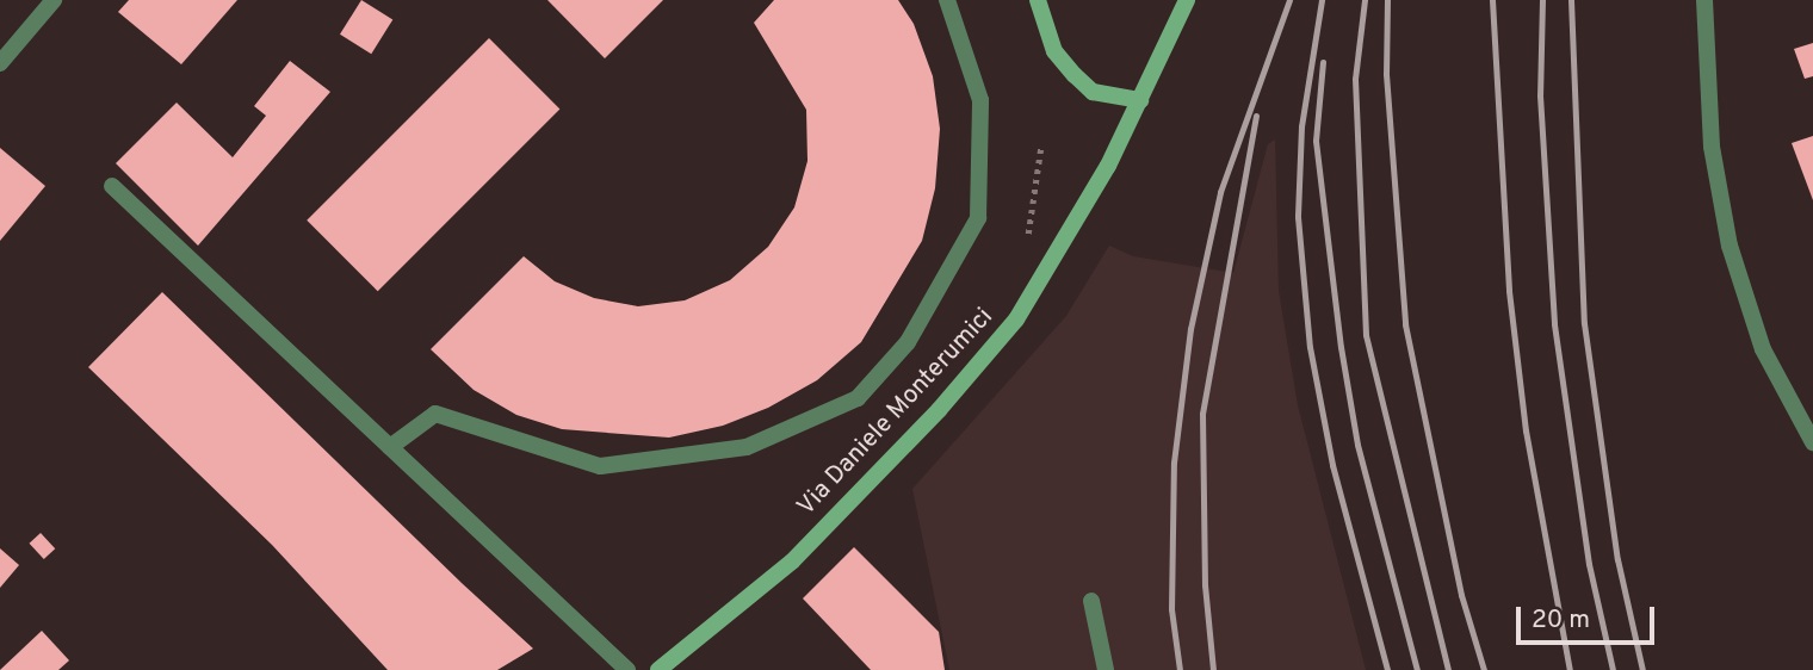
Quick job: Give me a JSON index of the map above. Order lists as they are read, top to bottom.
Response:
{
  "streets": {
    "street": ["Via Daniele Monterumici"]
  },
  "scale_bar": "20 m"
}
